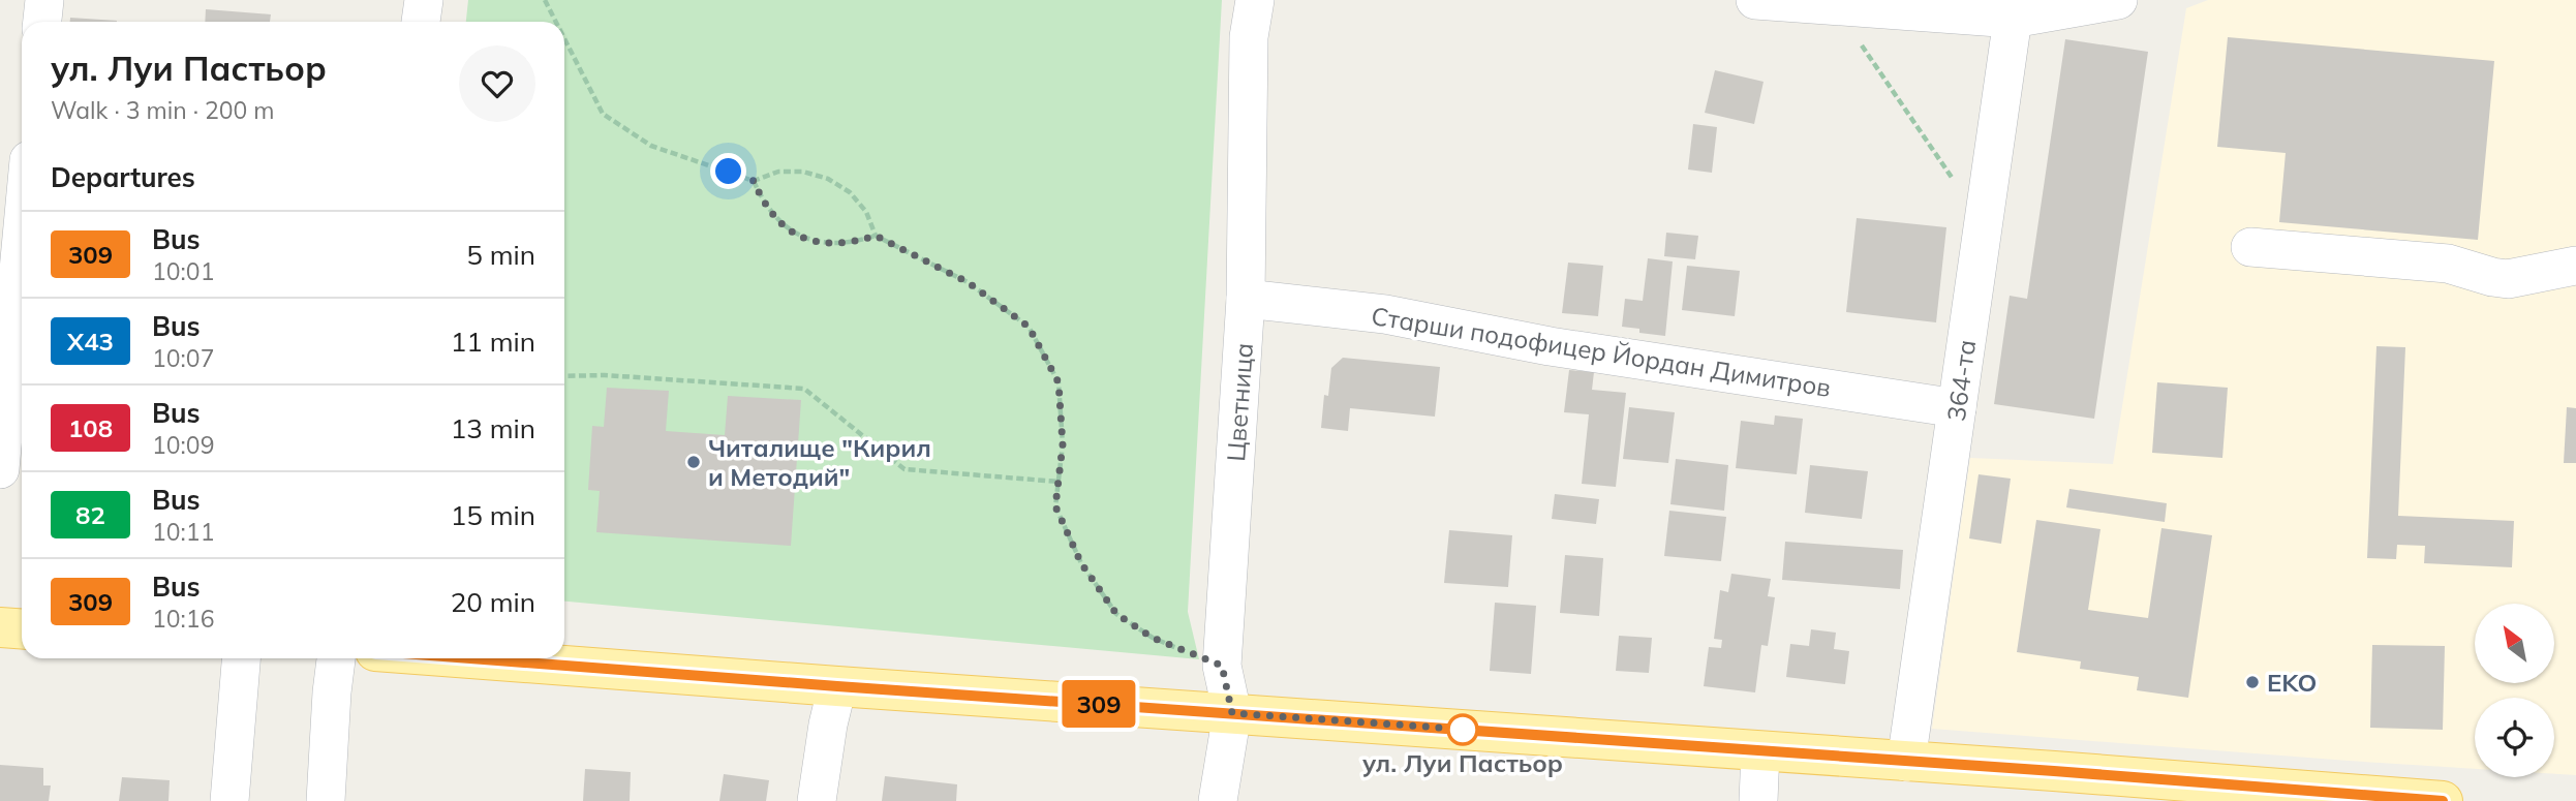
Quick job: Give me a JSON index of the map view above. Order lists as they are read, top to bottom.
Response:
{
  "streets": {
    "street": ["Старши подофицер Йордан Димитров", "364-та", "Цветница"]
  },
  "crossings": [
    ["Старши подофицер Йордан Димитров", "364-та"],
    ["Старши подофицер Йордан Димитров", "Цветница"]
  ],
  "places": ["Читалище \"Кирил и Методий\"", "EKO", "ул. Луи Пастьор"],
  "lines": ["bus line 309"],
  "north": "top left",
  "page": {
    "on_map": "309",
    "heading": [
      ["ул. Луи Пастьор", "Walk · 3 min · 200 m"],
      "Departures"
    ],
    "list": [
      {
        "mark": "309",
        "name": "Bus",
        "note": "10:01",
        "value": "5 min"
      },
      {
        "mark": "X43",
        "name": "Bus",
        "note": "10:07",
        "value": "11 min"
      },
      {
        "mark": "108",
        "name": "Bus",
        "note": "10:09",
        "value": "13 min"
      },
      {
        "mark": "82",
        "name": "Bus",
        "note": "10:11",
        "value": "15 min"
      },
      {
        "mark": "309",
        "name": "Bus",
        "note": "10:16",
        "value": "20 min"
      }
    ]
  }
}
